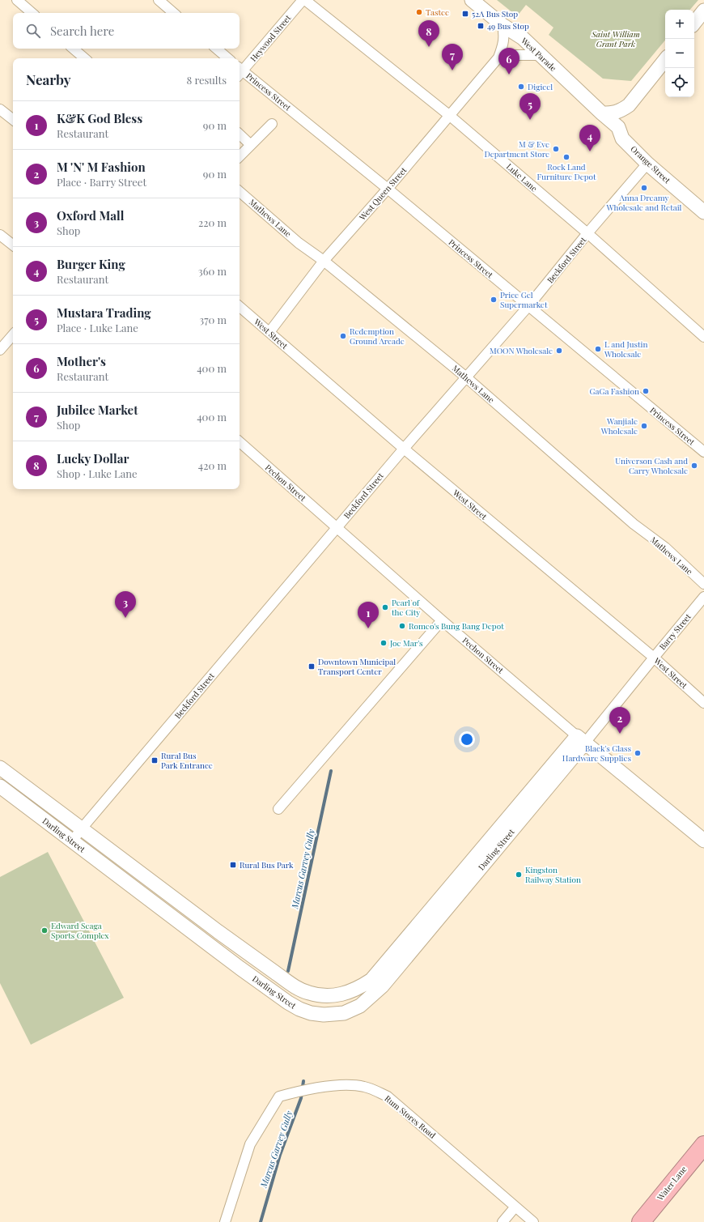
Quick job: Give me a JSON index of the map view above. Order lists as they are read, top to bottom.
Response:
{
  "streets": {
    "highway": ["Water Lane"],
    "street": [
      "Heywood Street",
      "West Parade",
      "Princess Street",
      "Orange Street",
      "Luke Lane",
      "West Queen Street",
      "Mathews Lane",
      "Beckford Street",
      "West Street",
      "Pechon Street",
      "Barry Street",
      "Darling Street",
      "Rum Stores Road"
    ]
  },
  "crossings": [
    ["Heywood Street", "Luke Lane"],
    ["West Parade", "Orange Street"],
    ["West Parade", "West Queen Street"],
    ["Princess Street", "West Queen Street"],
    ["Princess Street", "Beckford Street"],
    ["Orange Street", "Beckford Street"],
    ["Luke Lane", "West Queen Street"],
    ["Luke Lane", "Beckford Street"],
    ["West Queen Street", "Mathews Lane"],
    ["West Queen Street", "West Street"],
    ["Mathews Lane", "Beckford Street"],
    ["Beckford Street", "West Street"],
    ["Beckford Street", "Pechon Street"],
    ["Beckford Street", "Darling Street"],
    ["West Street", "Barry Street"],
    ["Pechon Street", "Barry Street"],
    ["Pechon Street", "Darling Street"],
    ["Barry Street", "Darling Street"]
  ],
  "water": ["Marcus Garvey Gully"],
  "parks": ["Saint William Grant Park"],
  "places": {
    "other": [
      "Tastee",
      "Digicel",
      "M & Eve Department Store",
      "Rock Land Furniture Depot",
      "Anna Dreamy Wholesale and Retail",
      "Price Gel Supermarket",
      "Redemption Ground Arcade",
      "L and Justin Wholesale",
      "MOON Wholesale",
      "GaGa Fashion",
      "Wanjiale Wholesale",
      "Universon Cash and Carry Wholesale",
      "Pearl of the City",
      "Romeo's Bung Bang Depot",
      "Joe Mar's",
      "Black's Glass Hardware Supplies",
      "Kingston Railway Station",
      "Edward Seaga Sports Complex"
    ],
    "transit": [
      "52A Bus Stop",
      "49 Bus Stop",
      "Downtown Municipal Transport Center",
      "Rural Bus Park Entrance",
      "Rural Bus Park"
    ]
  },
  "page": {
    "map_buttons": ["+", "−"],
    "search": "Search here",
    "pins": [
      "8",
      "7",
      "6",
      "5",
      "4",
      "3",
      "1",
      "2"
    ],
    "heading": ["Nearby", "8 results"],
    "list": [
      {
        "mark": "1",
        "name": "K&K God Bless",
        "note": "Restaurant",
        "value": "90 m"
      },
      {
        "mark": "2",
        "name": "M 'N' M Fashion",
        "note": "Place · Barry Street",
        "value": "90 m"
      },
      {
        "mark": "3",
        "name": "Oxford Mall",
        "note": "Shop",
        "value": "220 m"
      },
      {
        "mark": "4",
        "name": "Burger King",
        "note": "Restaurant",
        "value": "360 m"
      },
      {
        "mark": "5",
        "name": "Mustara Trading",
        "note": "Place · Luke Lane",
        "value": "370 m"
      },
      {
        "mark": "6",
        "name": "Mother's",
        "note": "Restaurant",
        "value": "400 m"
      },
      {
        "mark": "7",
        "name": "Jubilee Market",
        "note": "Shop",
        "value": "400 m"
      },
      {
        "mark": "8",
        "name": "Lucky Dollar",
        "note": "Shop · Luke Lane",
        "value": "420 m"
      }
    ]
  }
}
